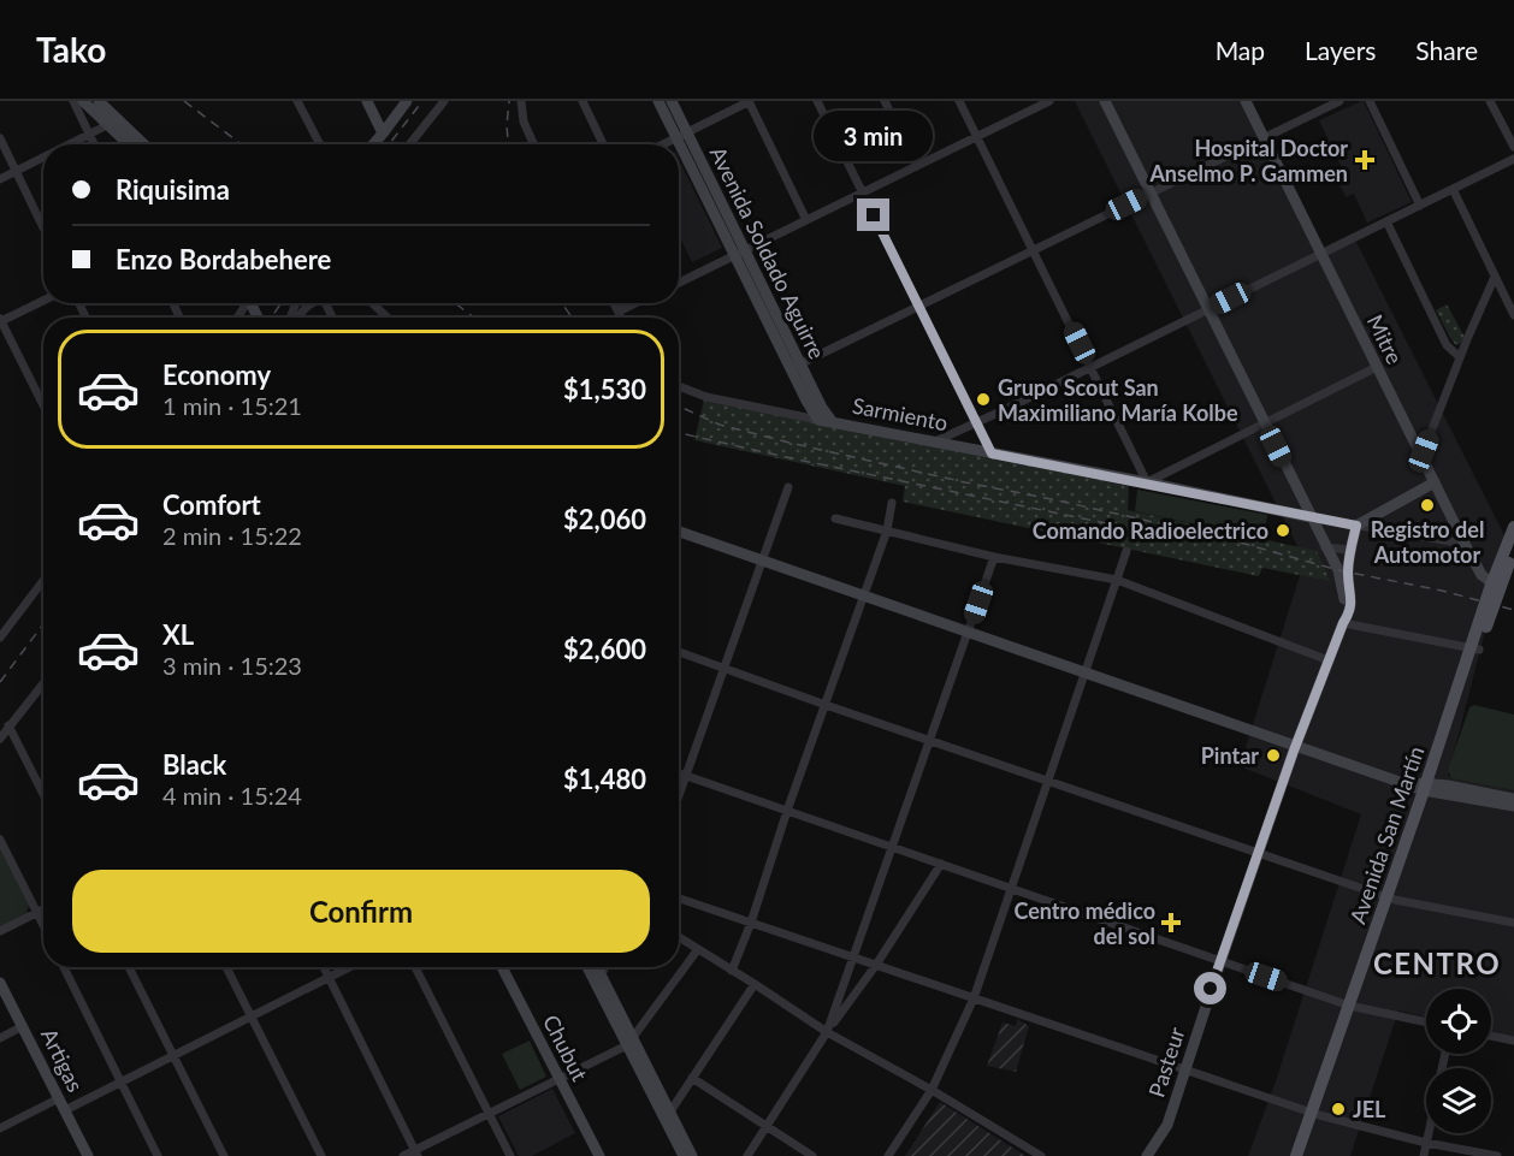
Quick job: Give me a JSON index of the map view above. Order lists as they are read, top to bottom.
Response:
{
  "streets": {
    "main road": [
      "Avenida Soldado Aguirre",
      "Mitre",
      "Sarmiento",
      "Avenida San Martín",
      "Chubut",
      "Artigas",
      "Pasteur"
    ]
  },
  "crossings": [
    ["Avenida Soldado Aguirre", "Sarmiento"],
    ["Mitre", "Sarmiento"],
    ["Mitre", "Avenida San Martín"],
    ["Sarmiento", "Pasteur"]
  ],
  "districts": ["CENTRO"],
  "places": {
    "health": ["Hospital Doctor Anselmo P. Gammen", "Centro médico del sol"],
    "other": [
      "Grupo Scout San Maximiliano María Kolbe",
      "Registro del Automotor",
      "Comando Radioelectrico",
      "Pintar",
      "JEL"
    ]
  },
  "page": {
    "header": "Tako",
    "nav": ["Map", "Layers", "Share"],
    "bubble": "3 min",
    "banner": ["Riquisima", "Enzo Bordabehere"],
    "list": [
      {
        "name": "Economy",
        "note": "1 min · 15:21",
        "value": "$1,530"
      },
      {
        "name": "Comfort",
        "note": "2 min · 15:22",
        "value": "$2,060"
      },
      {
        "name": "XL",
        "note": "3 min · 15:23",
        "value": "$2,600"
      },
      {
        "name": "Black",
        "note": "4 min · 15:24",
        "value": "$1,480"
      }
    ],
    "buttons": "Confirm"
  }
}
